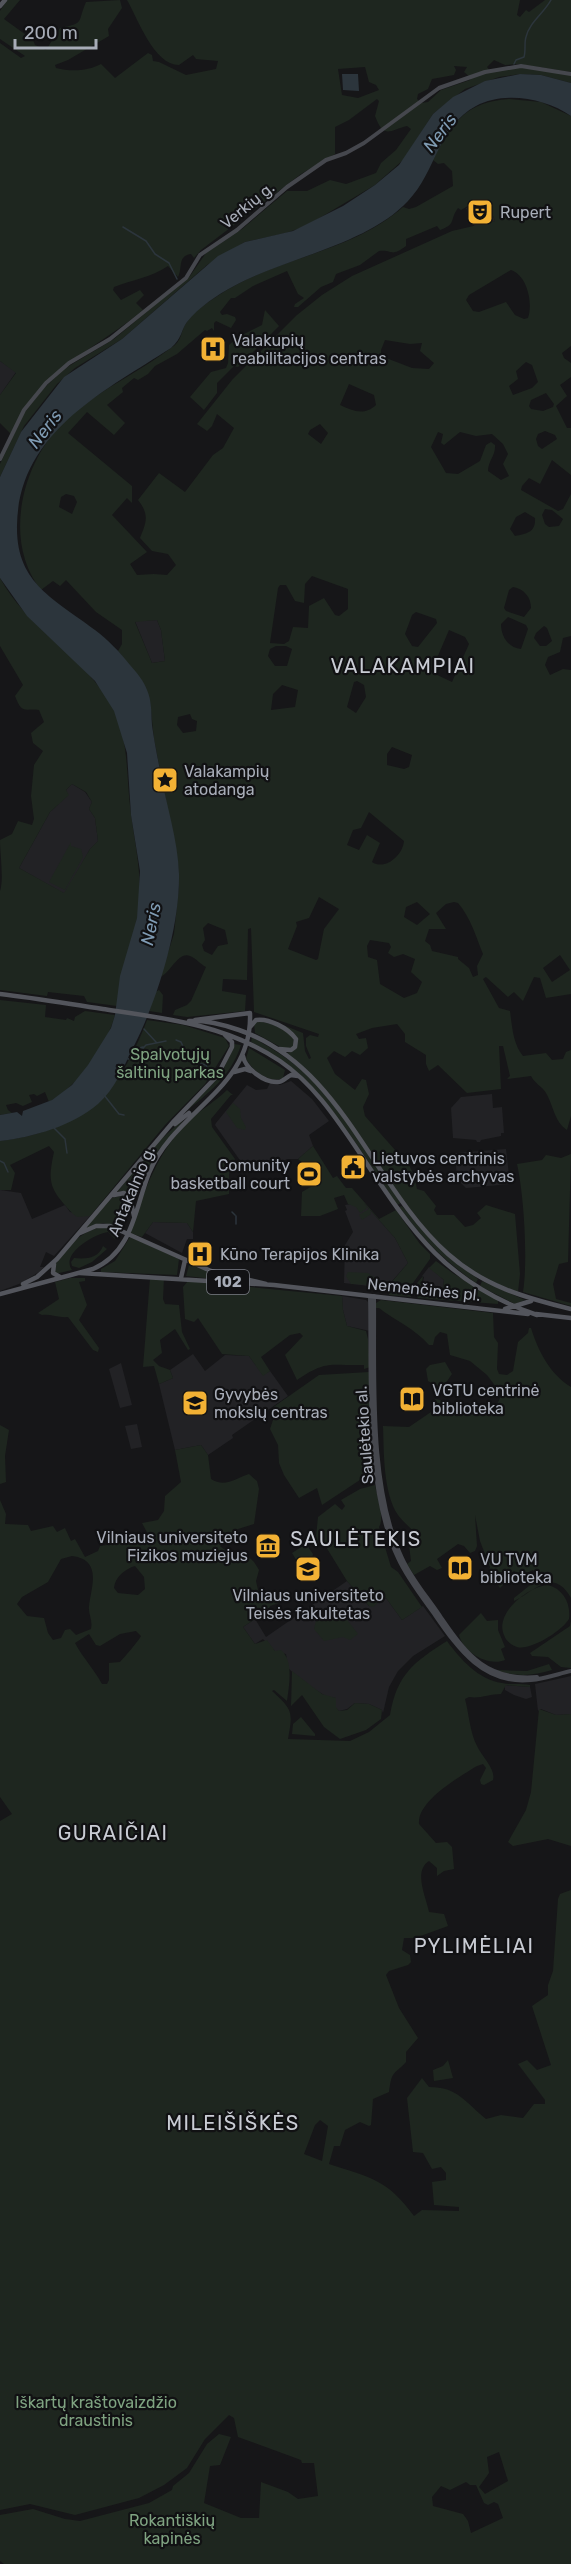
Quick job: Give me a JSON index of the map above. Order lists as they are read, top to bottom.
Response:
{
  "streets": {
    "main road": [
      "Verkių g.",
      "Antakalnio g.",
      "102",
      "Nemenčinės pl.",
      "Saulėtekio al."
    ]
  },
  "crossings": [
    ["Antakalnio g.", "Nemenčinės pl."],
    ["102", "Nemenčinės pl."],
    ["Nemenčinės pl.", "Saulėtekio al."]
  ],
  "districts": [
    "VALAKAMPIAI",
    "SAULĖTEKIS",
    "GURAIČIAI",
    "PYLIMĖLIAI",
    "MILEIŠIŠKĖS"
  ],
  "water": ["Neris"],
  "parks": ["Spalvotųjų šaltinių parkas", "Iškartų kraštovaizdžio draustinis", "Rokantiškių kapinės"],
  "places": {
    "theatre": ["Rupert"],
    "hospital": ["Valakupių reabilitacijos centras", "Kūno Terapijos Klinika"],
    "place": ["Valakampių atodanga"],
    "public building": ["Lietuvos centrinis valstybės archyvas"],
    "sports": ["Comunity basketball court"],
    "library": ["VGTU centrinė biblioteka", "VU TVM biblioteka"],
    "school or university": ["Gyvybės mokslų centras", "Vilniaus universiteto Teisės fakultetas"],
    "museum": ["Vilniaus universiteto Fizikos muziejus"]
  },
  "scale_bar": "200 m"
}
